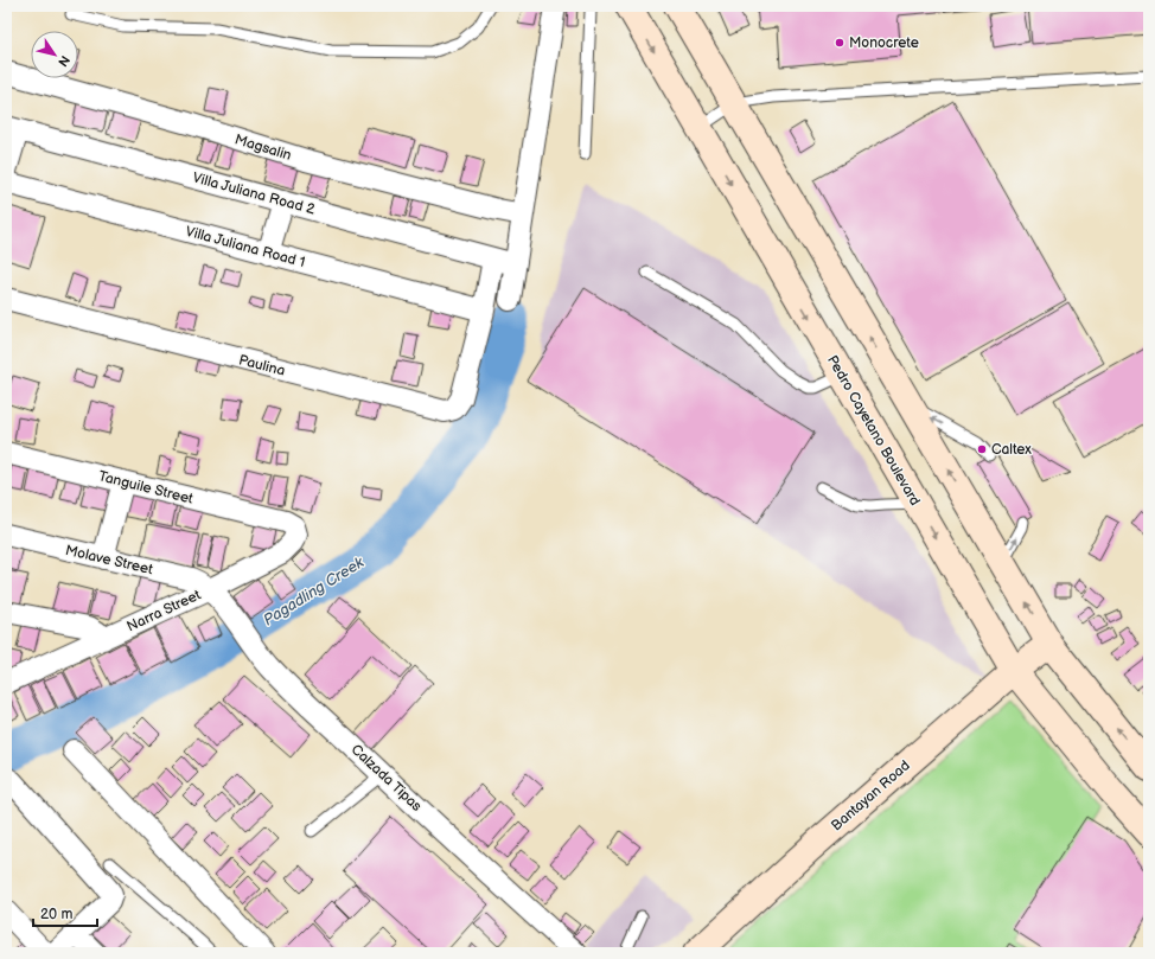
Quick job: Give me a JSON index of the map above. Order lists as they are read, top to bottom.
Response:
{
  "streets": {
    "main road": ["Pedro Cayetano Boulevard", "Bantayan Road"],
    "street": [
      "Magsalin",
      "Villa Juliana Road 2",
      "Villa Juliana Road 1",
      "Paulina",
      "Tanguile Street",
      "Molave Street",
      "Narra Street",
      "Calzada Tipas"
    ]
  },
  "crossings": [
    ["Villa Juliana Road 2", "Paulina"],
    ["Villa Juliana Road 1", "Paulina"],
    ["Pedro Cayetano Boulevard", "Bantayan Road"],
    ["Tanguile Street", "Narra Street"],
    ["Molave Street", "Narra Street"],
    ["Molave Street", "Calzada Tipas"],
    ["Narra Street", "Calzada Tipas"]
  ],
  "water": ["Pagadling Creek"],
  "places": ["Monocrete", "Caltex"],
  "scale_bar": "20 m",
  "north": "bottom right"
}
